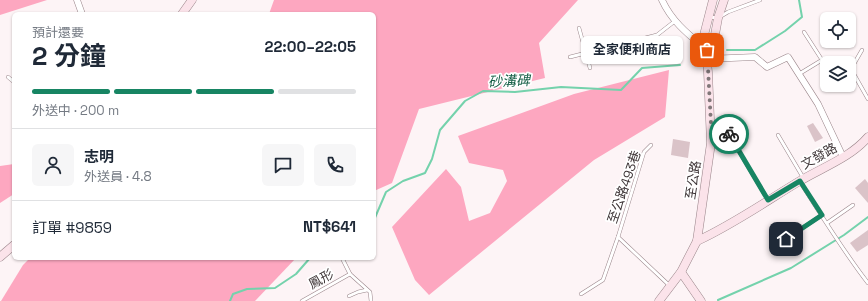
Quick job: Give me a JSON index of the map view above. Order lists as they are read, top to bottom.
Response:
{
  "streets": {
    "street": ["文發路", "至公路"],
    "lane": ["至公路493巷", "鳳形"]
  },
  "crossings": [
    ["文發路", "至公路"],
    ["至公路", "至公路493巷"]
  ],
  "water": ["砂溝碑"],
  "places": ["全家便利商店"],
  "page": {
    "heading": ["2 分鐘", "預計還要", "22:00–22:05"],
    "panel": [
      "志明",
      "外送員 · 4.8",
      "訂單 #9859",
      "NT$641"
    ],
    "bubble": "全家便利商店",
    "bar": "外送中 · 200 m"
  }
}
